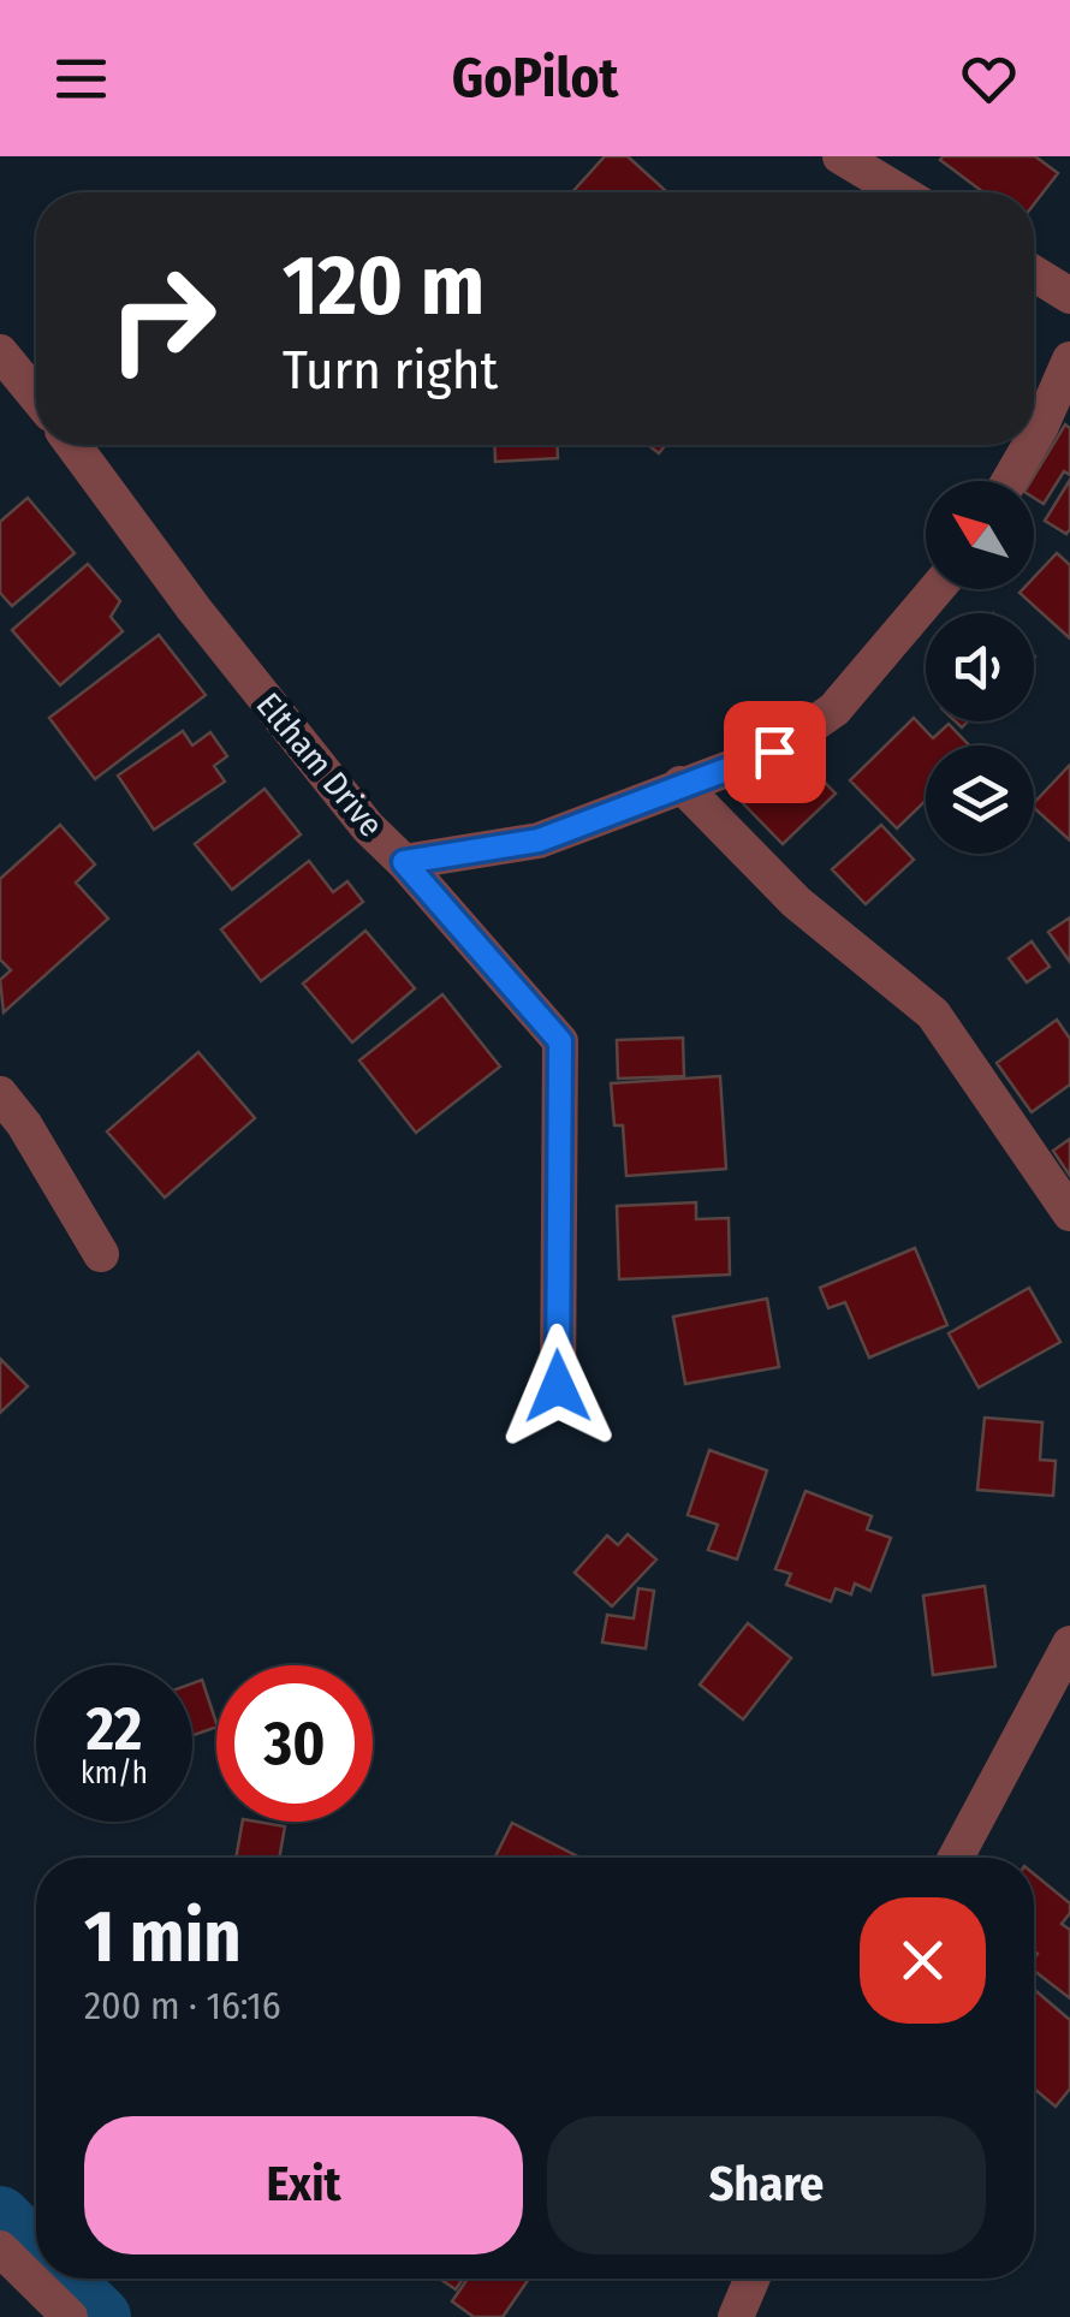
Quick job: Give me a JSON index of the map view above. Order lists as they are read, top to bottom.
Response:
{
  "streets": {
    "street": ["Eltham Drive"]
  },
  "north": "top left",
  "page": {
    "header": "GoPilot",
    "turn": ["120 m", "Turn right"],
    "speed": "22 km/h",
    "limit": "30",
    "heading": ["1 min", "200 m · 16:16"],
    "buttons": ["Exit", "Share"]
  }
}
